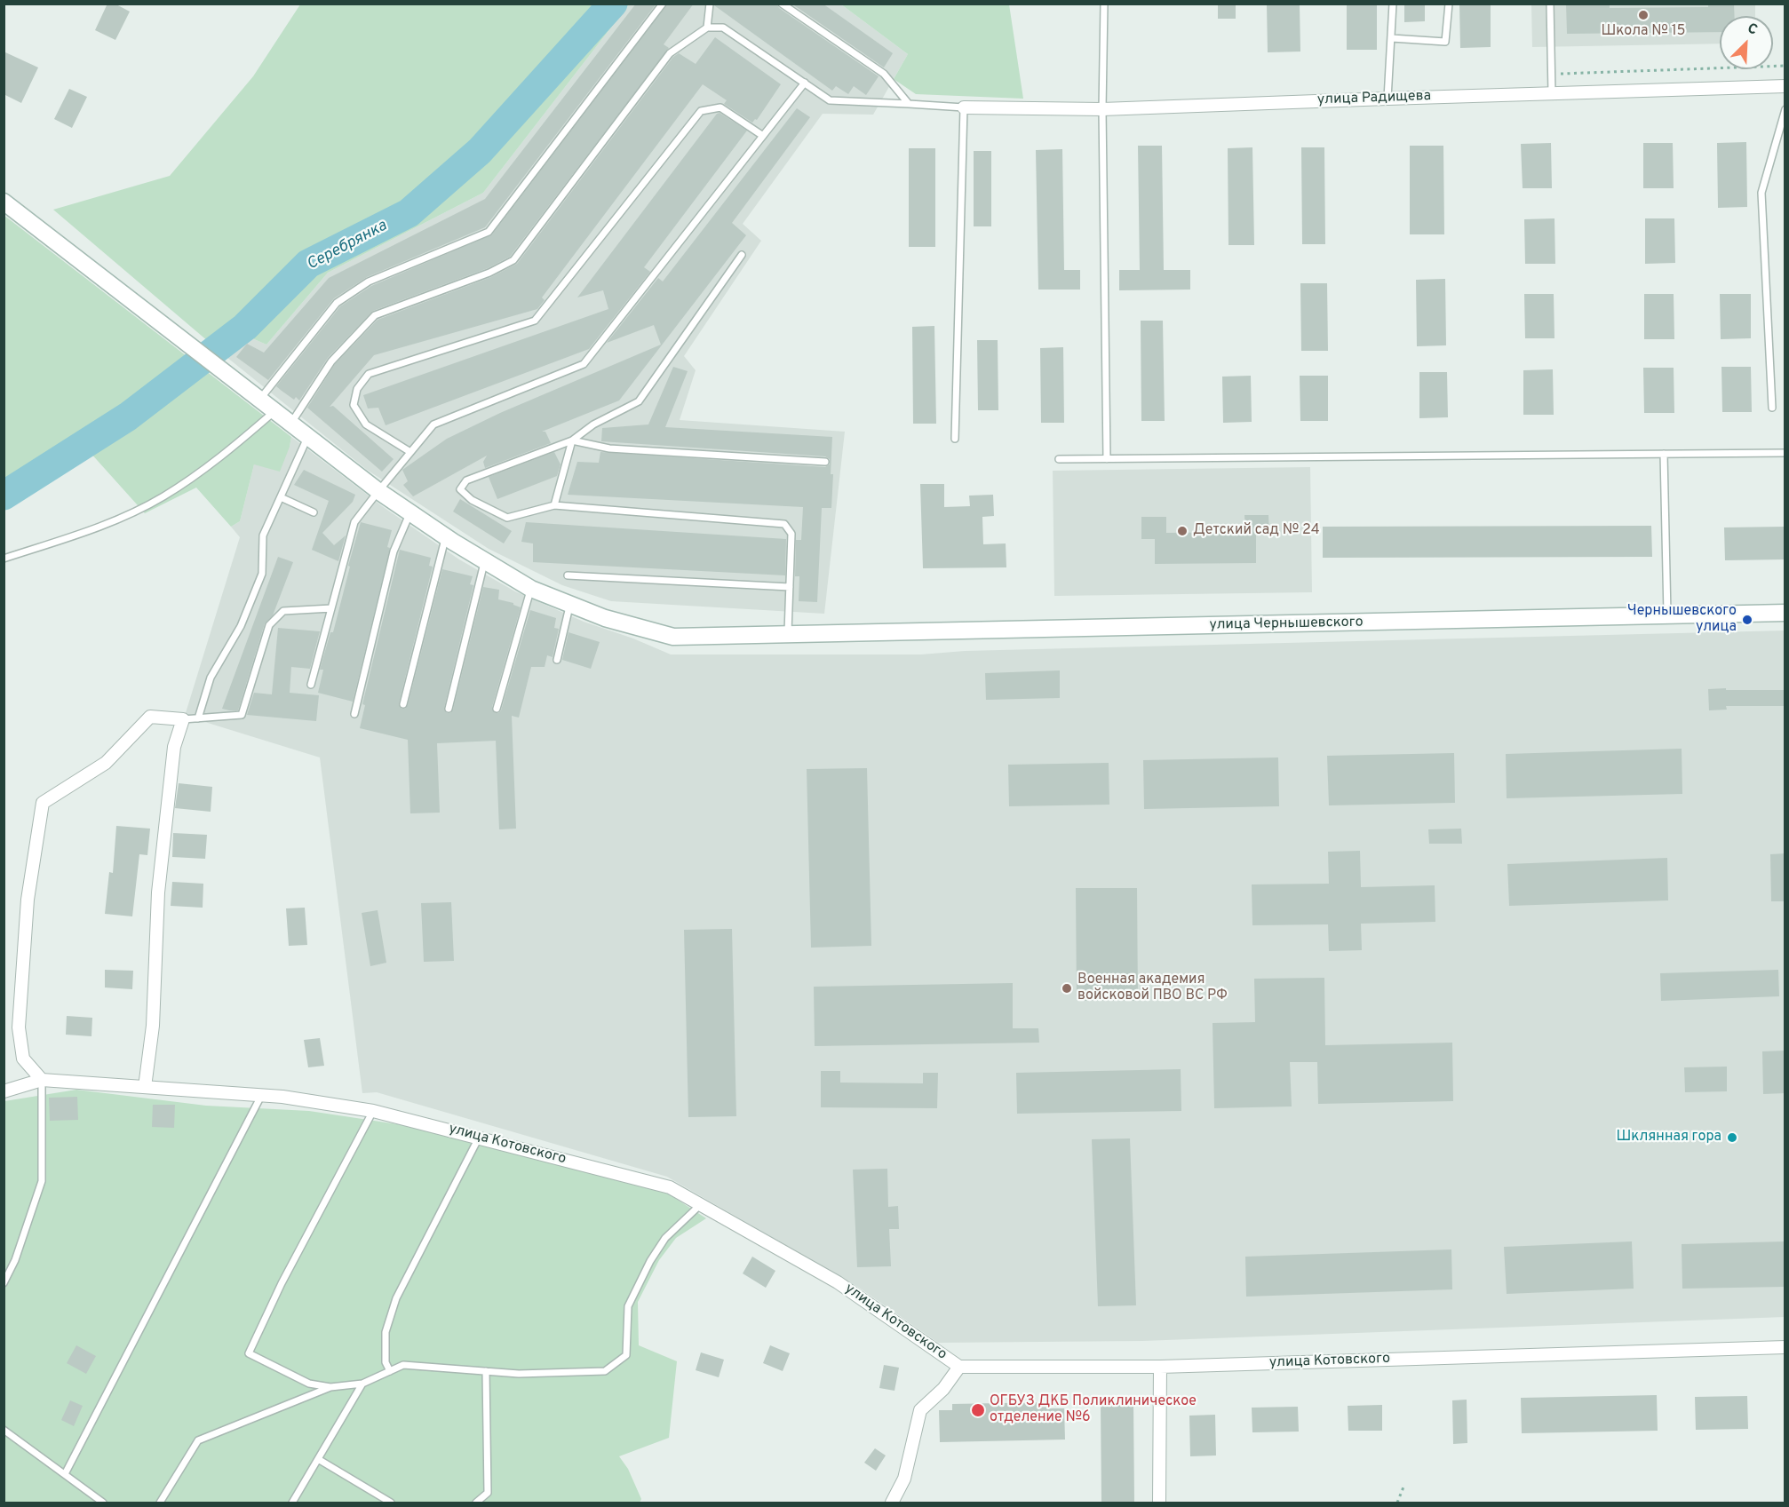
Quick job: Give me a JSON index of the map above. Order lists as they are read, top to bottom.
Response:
{
  "streets": {
    "street": ["улица Радищева", "улица Чернышевского", "улица Котовского"]
  },
  "water": ["Серебрянка"],
  "places": [
    "Школа № 15",
    "Детский сад № 24",
    "Чернышевского улица",
    "Военная академия войсковой ПВО ВС РФ",
    "Шклянная гора",
    "ОГБУЗ ДКБ Поликлиническое отделение №6"
  ],
  "north": "top right"
}
